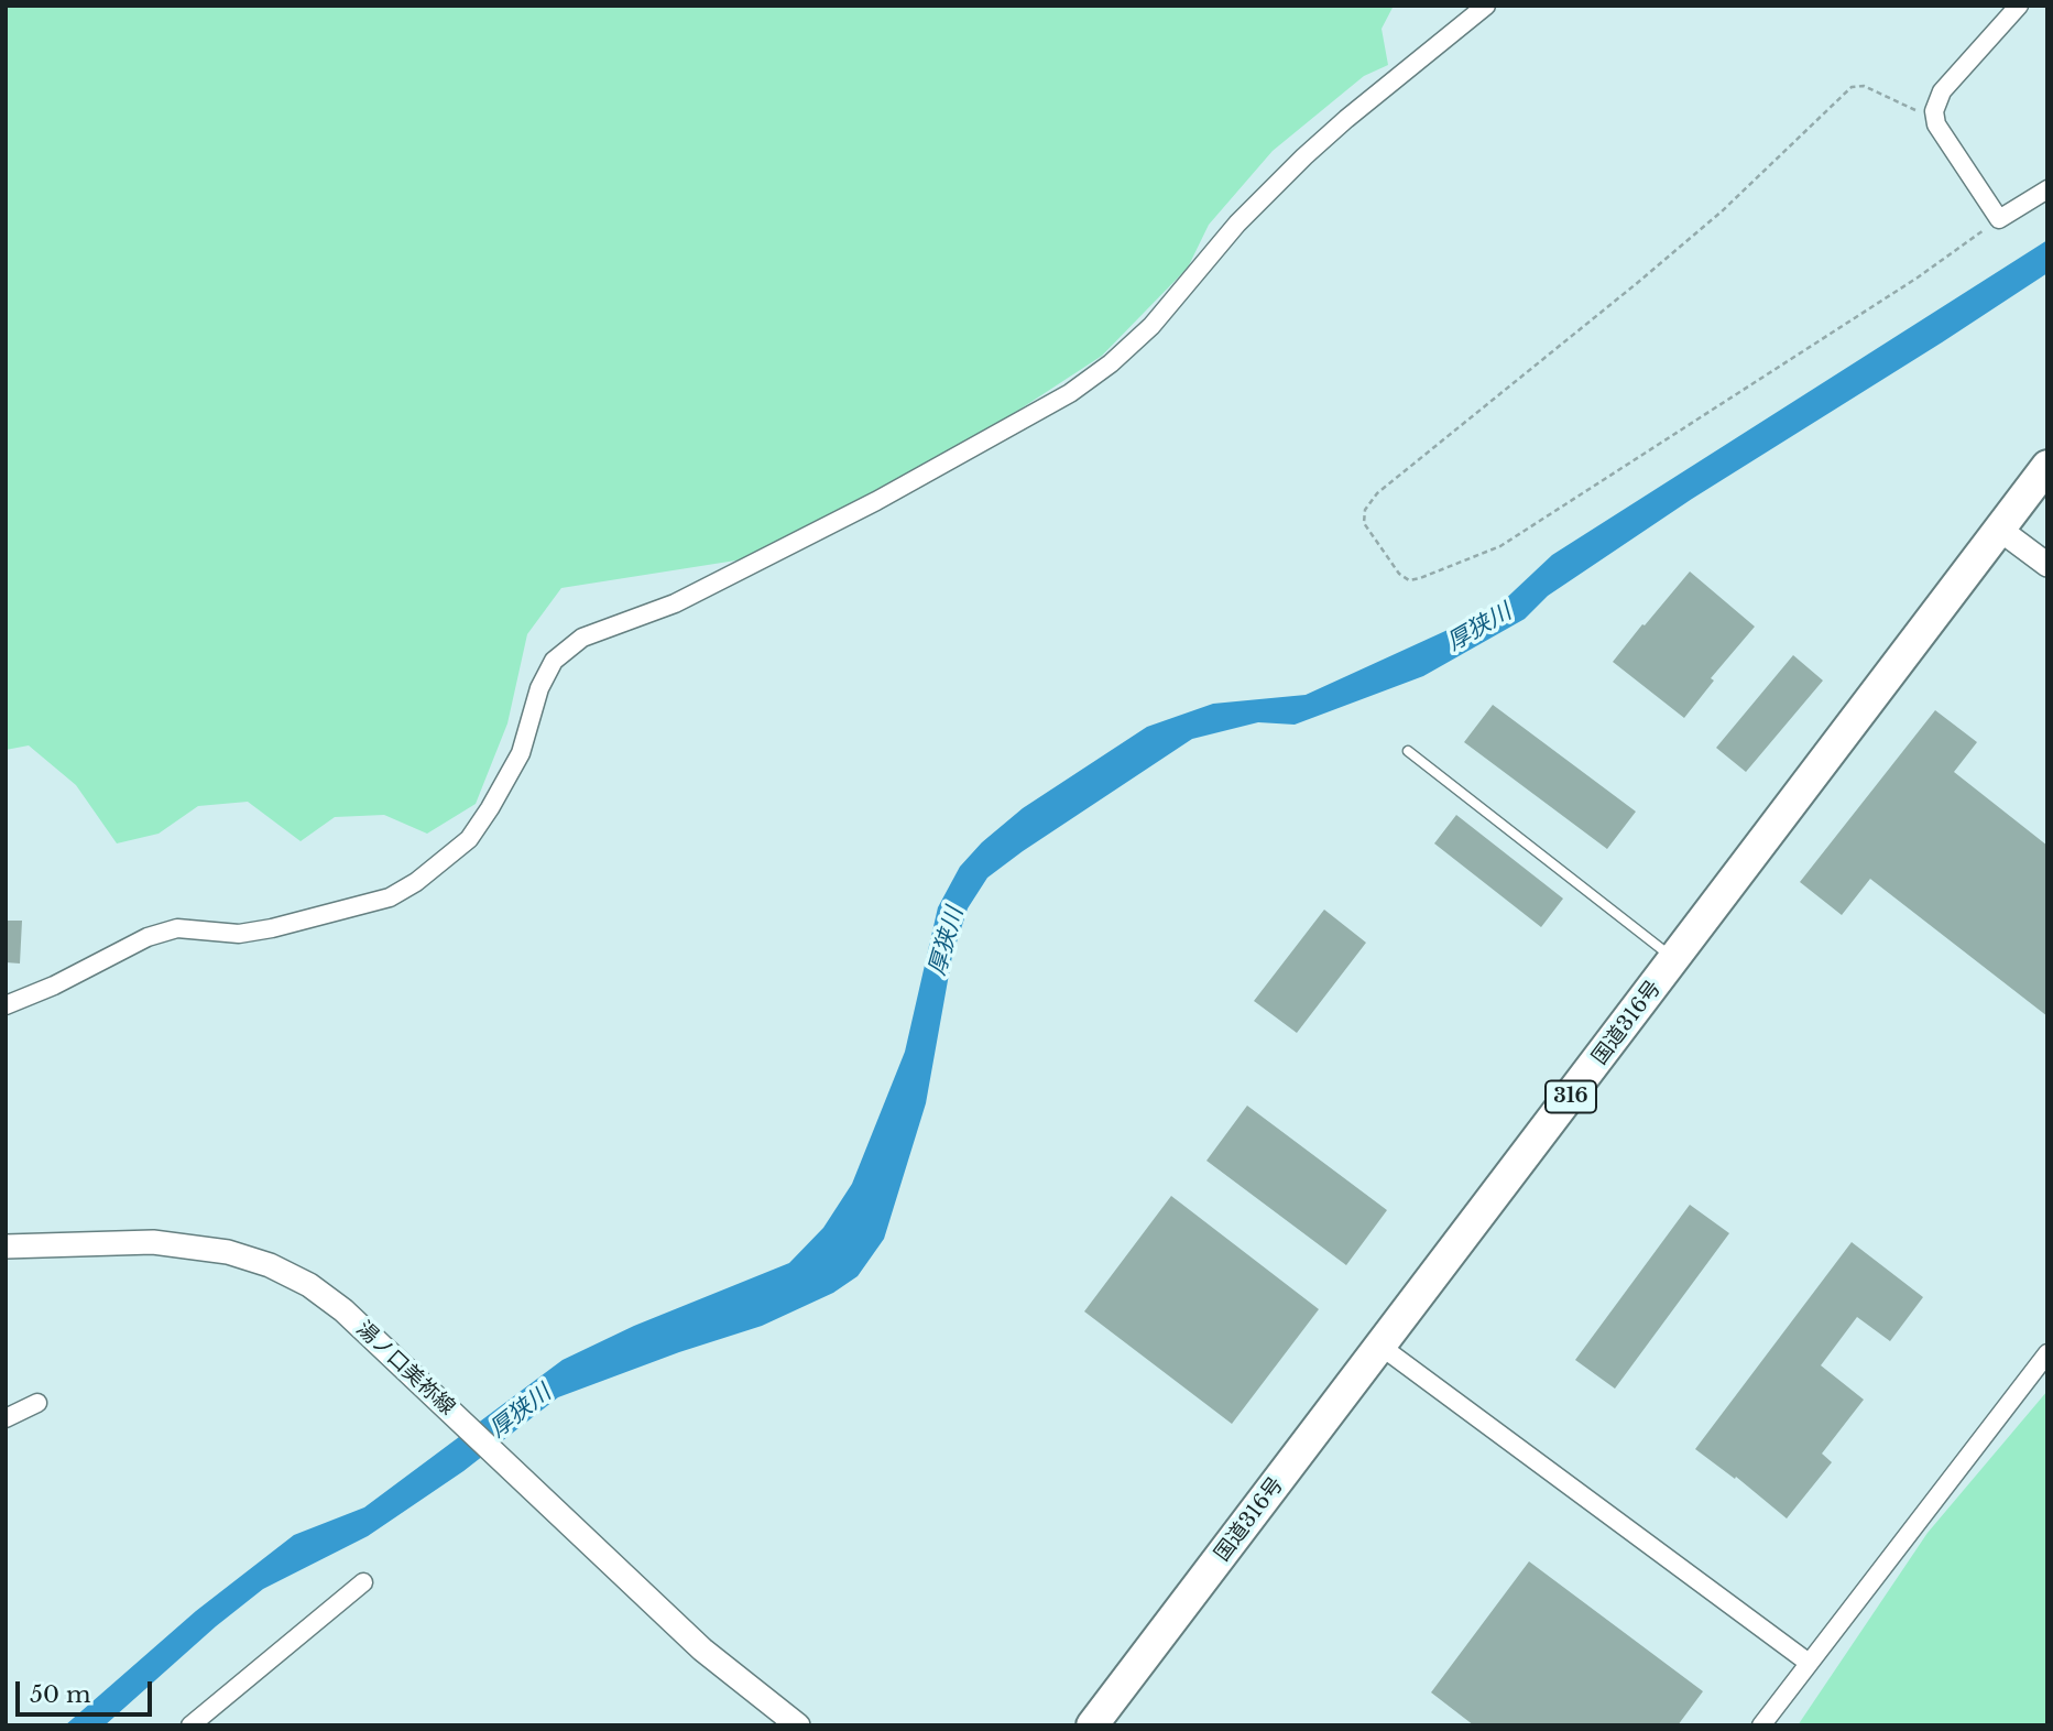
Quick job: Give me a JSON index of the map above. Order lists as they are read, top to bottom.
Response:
{
  "streets": {
    "highway": ["国道316号", "316"],
    "main road": ["湯ノ口美祢線"]
  },
  "water": ["厚狭川"],
  "scale_bar": "50 m"
}
